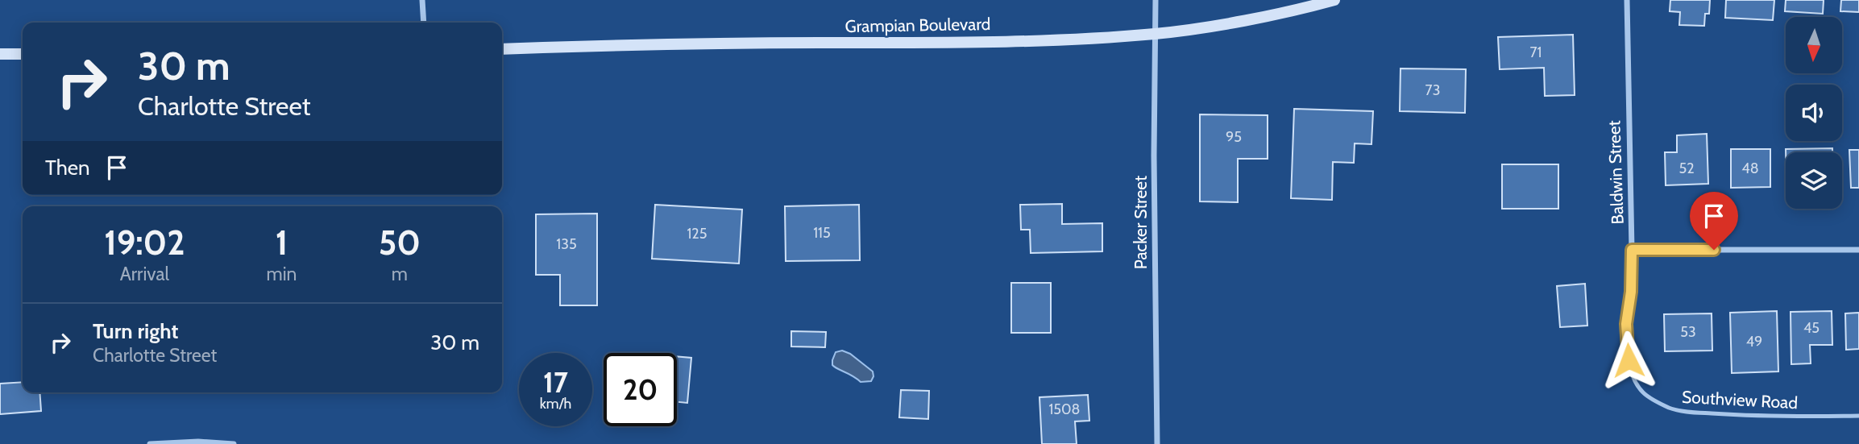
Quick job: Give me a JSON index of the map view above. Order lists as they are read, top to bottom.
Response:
{
  "streets": {
    "street": ["Grampian Boulevard", "Baldwin Street", "Packer Street"],
    "lane": ["Southview Road"]
  },
  "crossings": [
    ["Grampian Boulevard", "Packer Street"],
    ["Baldwin Street", "Southview Road"]
  ],
  "house_numbers": [
    "71",
    "73",
    "95",
    "52",
    "48",
    "115",
    "125",
    "135",
    "45",
    "53",
    "49",
    "1508"
  ],
  "north": "bottom",
  "page": {
    "turn": ["30 m", "Charlotte Street"],
    "then": "Then",
    "eta": [
      "19:02",
      "Arrival",
      "1",
      "min",
      "50",
      "m"
    ],
    "list": [
      {
        "name": "Turn right",
        "note": "Charlotte Street",
        "value": "30 m"
      }
    ],
    "speed": "17 km/h",
    "limit": "20"
  }
}
